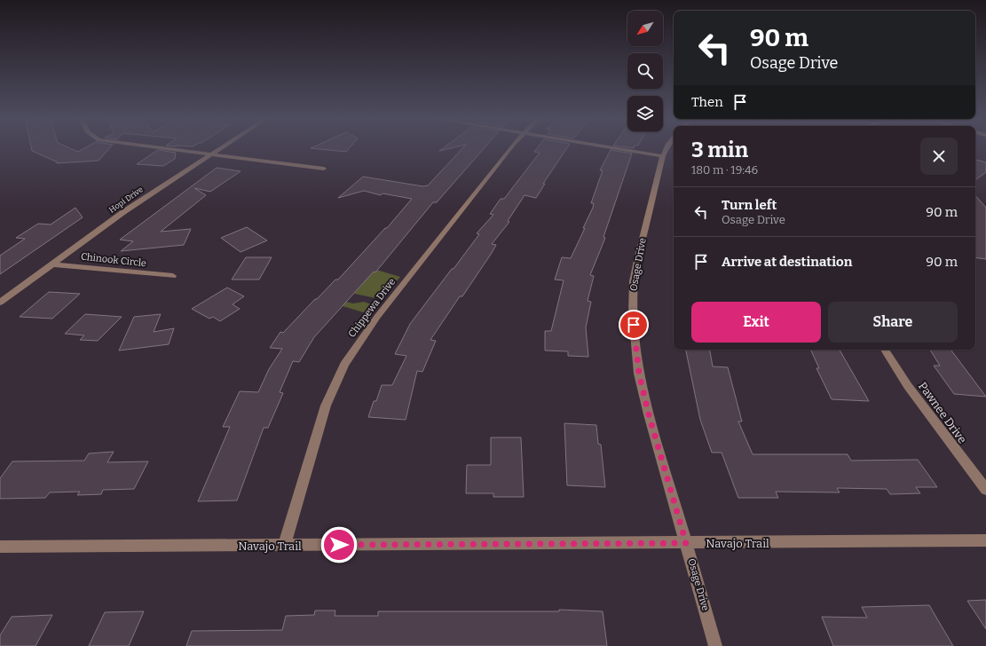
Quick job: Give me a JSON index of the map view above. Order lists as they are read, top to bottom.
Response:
{
  "streets": {
    "street": [
      "Hopi Drive",
      "Chinook Circle",
      "Osage Drive",
      "Chippewa Drive",
      "Pawnee Drive",
      "Navajo Trail"
    ]
  },
  "crossings": [
    ["Hopi Drive", "Chinook Circle"],
    ["Osage Drive", "Navajo Trail"],
    ["Chippewa Drive", "Navajo Trail"]
  ],
  "north": "bottom left",
  "page": {
    "turn": ["90 m", "Osage Drive"],
    "then": "Then",
    "heading": ["3 min", "180 m · 19:46"],
    "list": [
      {
        "name": "Turn left",
        "note": "Osage Drive",
        "value": "90 m"
      },
      {
        "name": "Arrive at destination",
        "value": "90 m"
      }
    ],
    "buttons": ["Exit", "Share"]
  }
}
